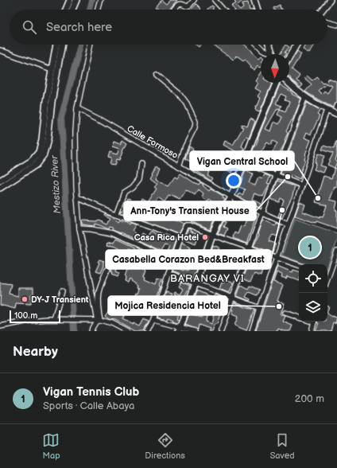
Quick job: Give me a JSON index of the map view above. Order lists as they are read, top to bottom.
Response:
{
  "streets": {
    "street": ["Calle Formoso"]
  },
  "districts": ["BARANGAY VI"],
  "water": ["Mestizo River"],
  "places": [
    "Ann-Tony's Transient House",
    "Vigan Central School",
    "Casabella Corazon Bed&Breakfast",
    "Casa Rica Hotel",
    "DY-J Transient",
    "Mojica Residencia Hotel"
  ],
  "scale_bar": "100 m",
  "north": "bottom",
  "page": {
    "search": "Search here",
    "pins": "1",
    "scale": "100 m",
    "heading": "Nearby",
    "list": [
      {
        "mark": "1",
        "name": "Vigan Tennis Club",
        "note": "Sports · Calle Abaya",
        "value": "200 m"
      }
    ],
    "nav": ["Map", "Directions", "Saved"]
  }
}
